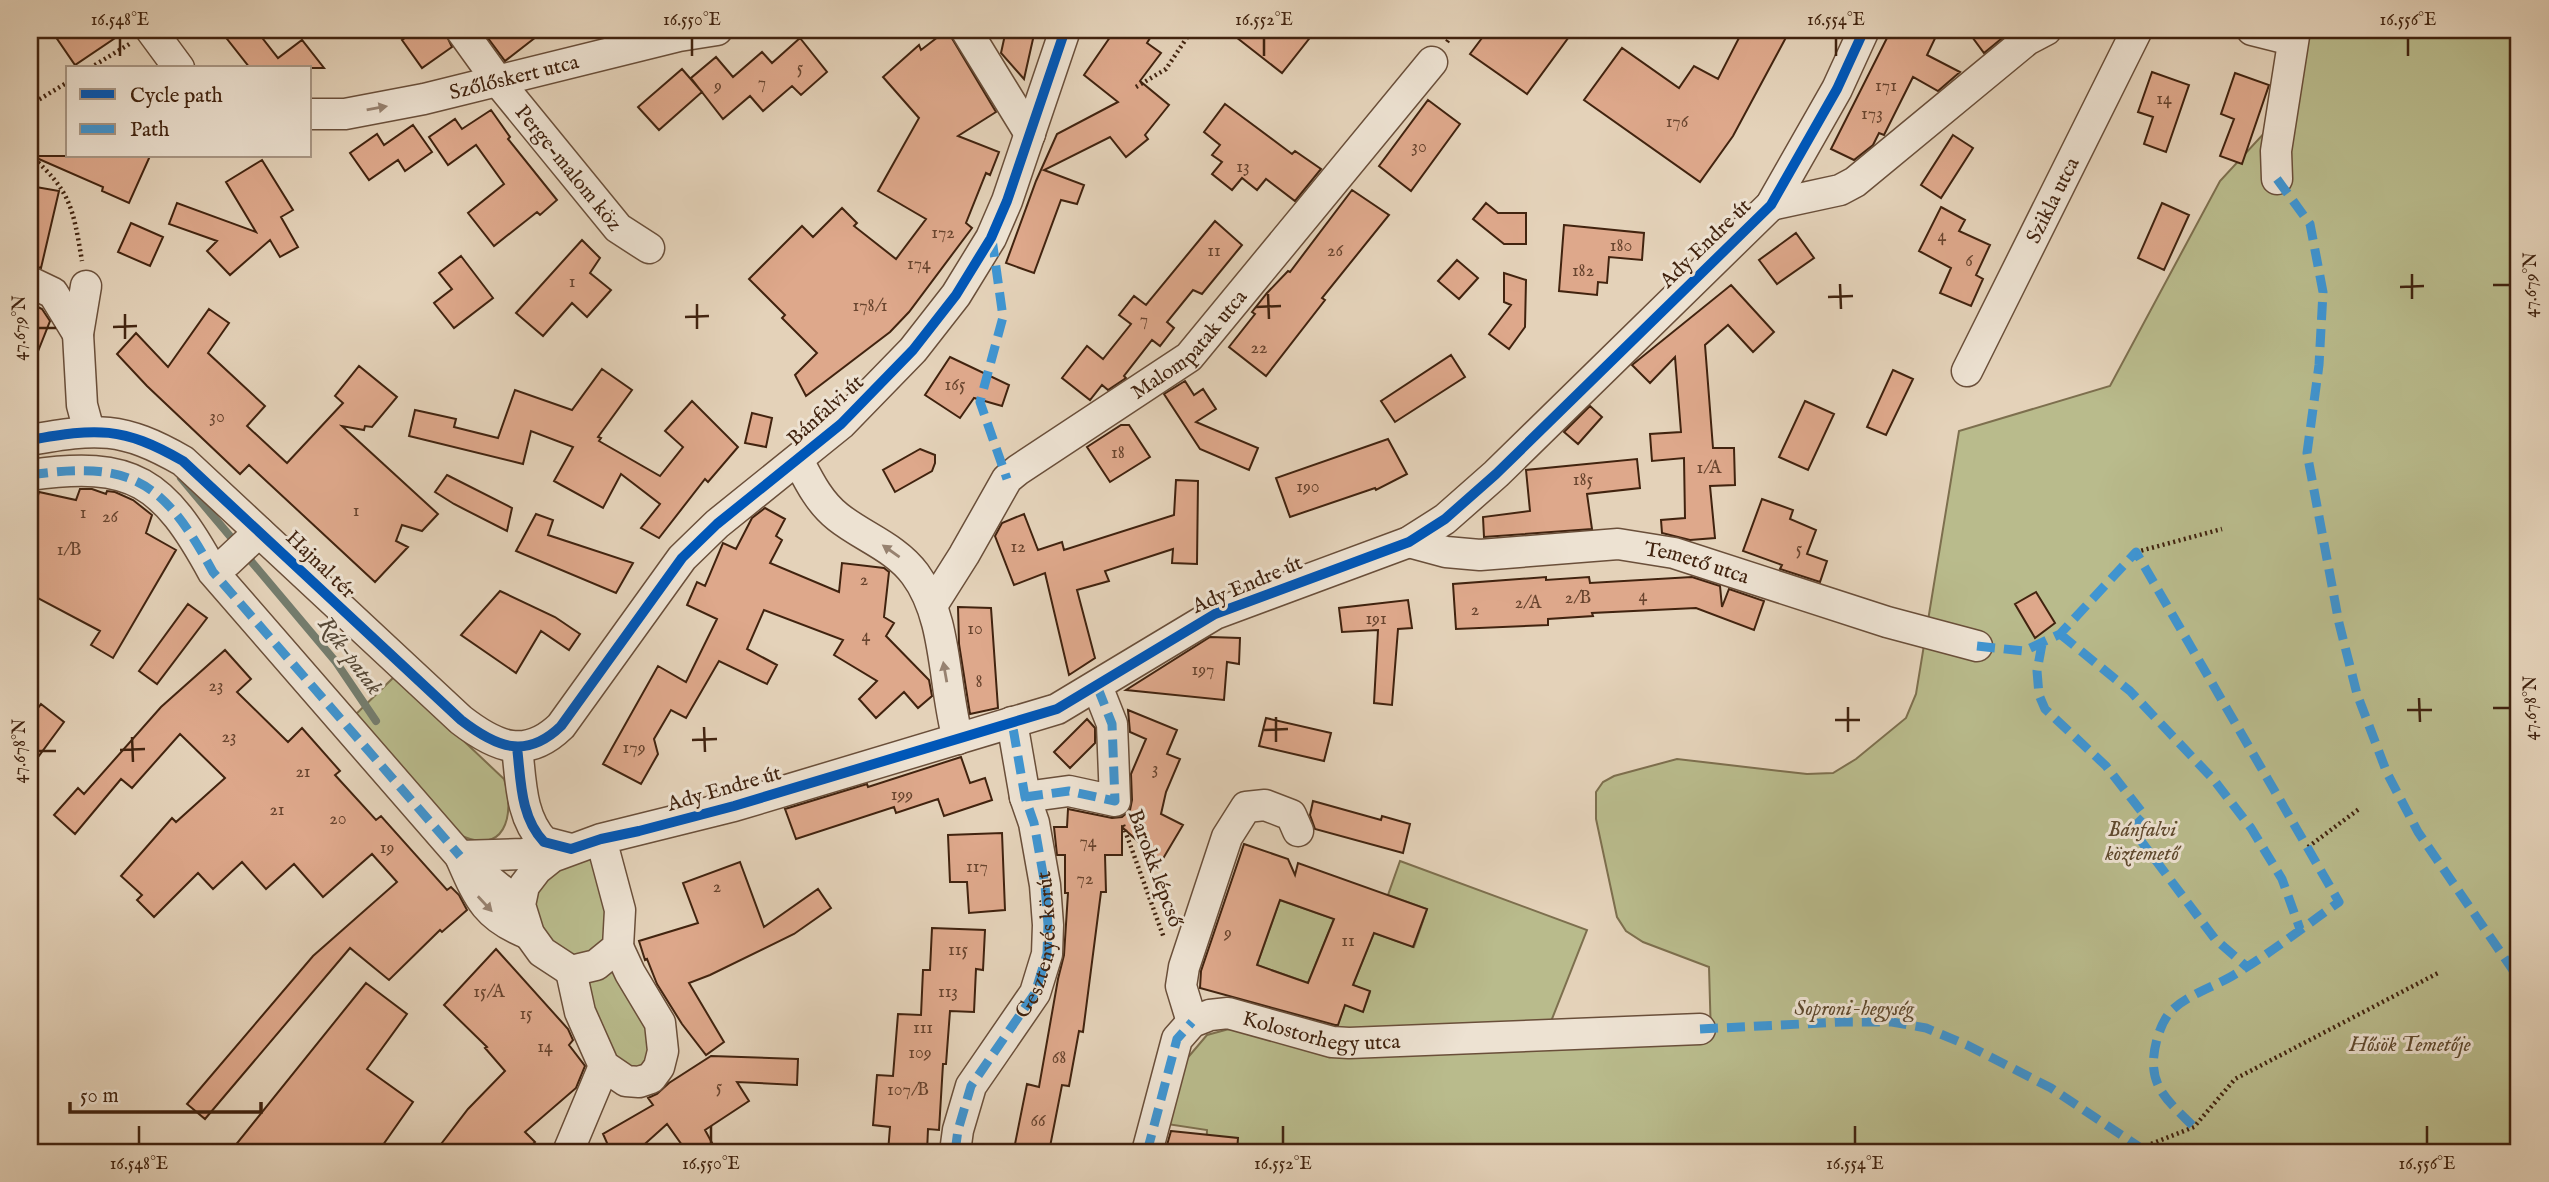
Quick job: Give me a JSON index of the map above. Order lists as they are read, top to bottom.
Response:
{
  "streets": {
    "street": [
      "Szőlőskert utca",
      "Perge-malom köz",
      "Szikla utca",
      "Ady Endre út",
      "Malompatak utca",
      "Bánfalvi út",
      "Temető utca",
      "Hajnal tér",
      "Gesztenyés körút",
      "Kolostorhegy utca"
    ],
    "path": ["Barokk lépcső"]
  },
  "crossings": [
    ["Szőlőskert utca", "Perge-malom köz"],
    ["Ady Endre út", "Temető utca"],
    ["Ady Endre út", "Hajnal tér"],
    ["Ady Endre út", "Gesztenyés körút"],
    ["Bánfalvi út", "Hajnal tér"]
  ],
  "one_way": ["Szőlőskert utca"],
  "water": ["Rák-patak"],
  "parks": ["Bánfalvi köztemető", "Soproni-hegység", "Hősök Temetője"],
  "house_numbers": [
    "5",
    "7",
    "9",
    "171",
    "14",
    "173",
    "176",
    "30",
    "13",
    "172",
    "4",
    "180",
    "11",
    "26",
    "6",
    "174",
    "182",
    "1",
    "178/1",
    "7",
    "22",
    "165",
    "30",
    "18",
    "1/A",
    "185",
    "190",
    "1",
    "1",
    "26",
    "12",
    "5",
    "1/B",
    "2",
    "4",
    "2/B",
    "2/A",
    "2",
    "191",
    "10",
    "4",
    "197",
    "8",
    "23",
    "23",
    "179",
    "3",
    "21",
    "199",
    "21",
    "20",
    "74",
    "19",
    "117",
    "72",
    "2",
    "9",
    "11",
    "115",
    "15/A",
    "113",
    "15",
    "111",
    "14",
    "109",
    "68",
    "5",
    "107/B",
    "66"
  ],
  "legend": ["Cycle path", "Path"],
  "scale_bar": "50 m",
  "coordinates": [
    "16.548°E",
    "16.550°E",
    "16.552°E",
    "16.554°E",
    "16.556°E",
    "47.679°N",
    "47.678°N"
  ]
}
